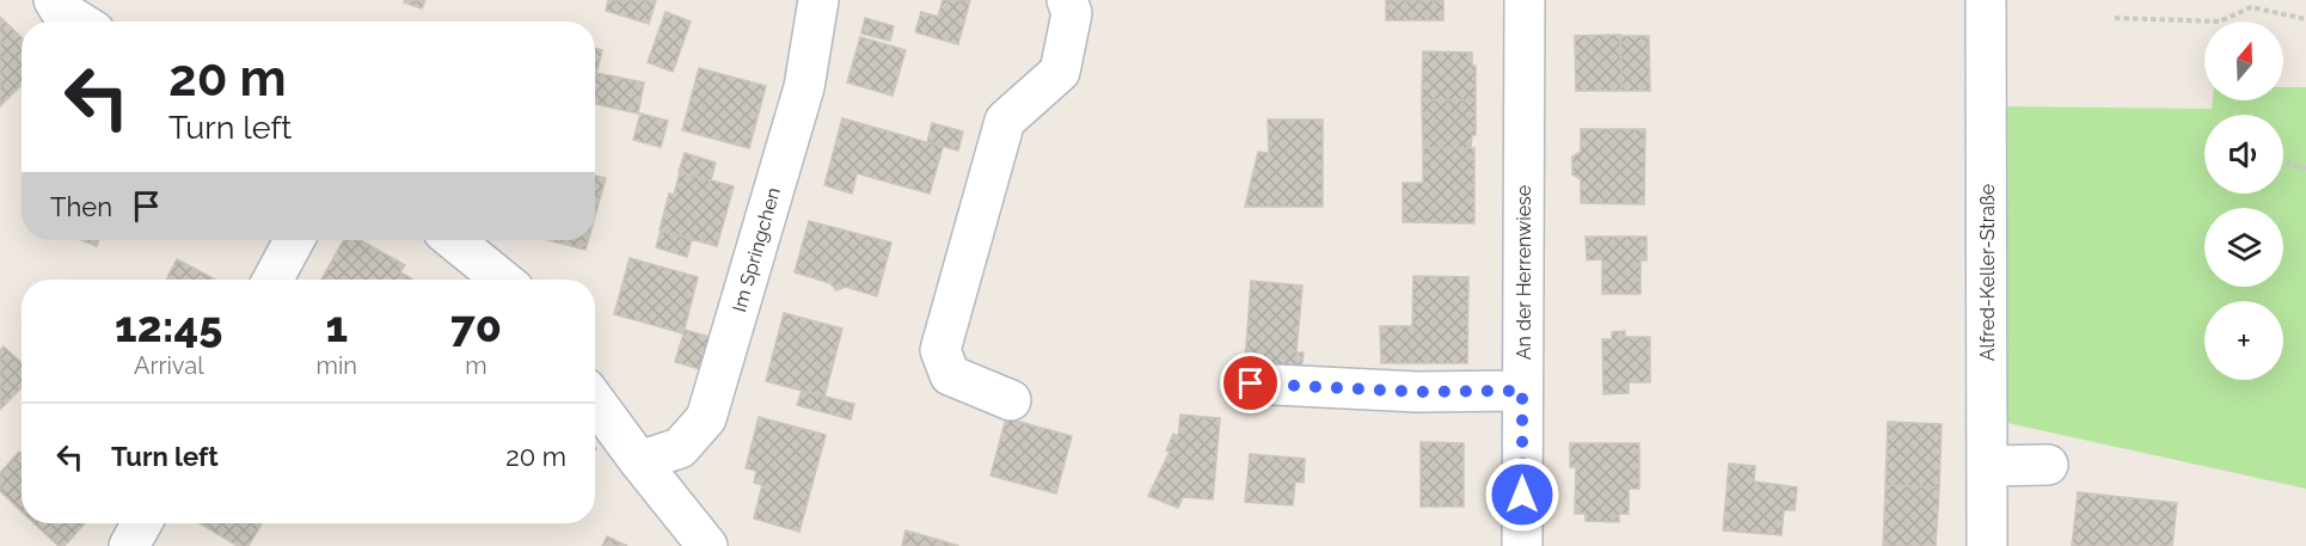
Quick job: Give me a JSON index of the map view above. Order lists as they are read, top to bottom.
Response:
{
  "streets": {
    "street": ["Im Springchen", "An der Herrenwiese", "Alfred-Keller-Straße"]
  },
  "north": "top",
  "page": {
    "map_buttons": "+",
    "turn": ["20 m", "Turn left"],
    "then": "Then",
    "eta": [
      "12:45",
      "Arrival",
      "1",
      "min",
      "70",
      "m"
    ],
    "list": [
      {
        "name": "Turn left",
        "value": "20 m"
      }
    ]
  }
}
